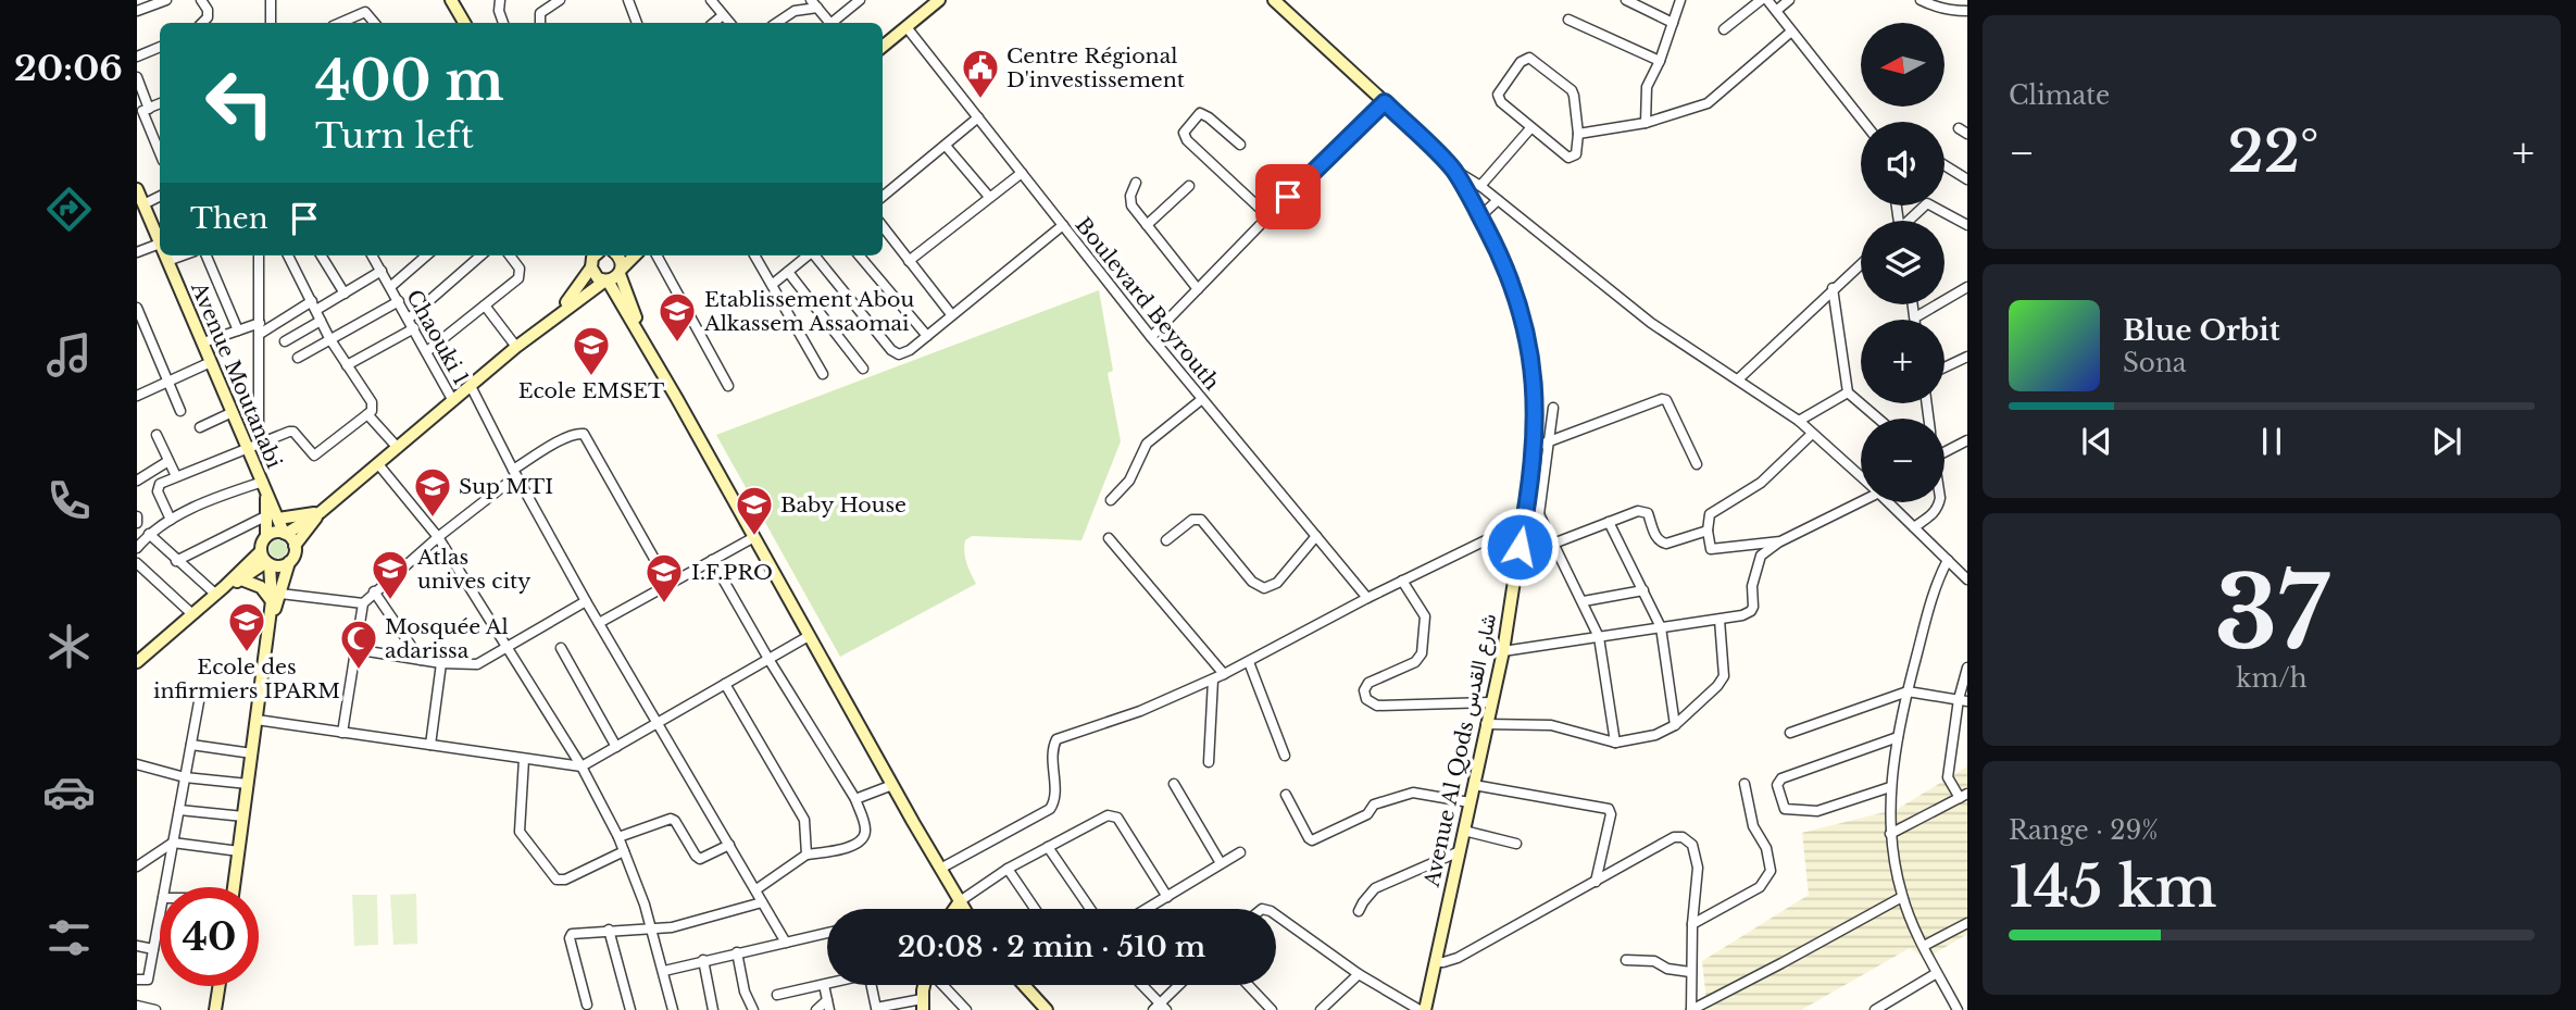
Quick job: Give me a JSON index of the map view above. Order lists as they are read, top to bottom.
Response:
{
  "streets": {
    "street": [
      "Boulevard Beyrouth",
      "Chaouki 1",
      "Avenue Moutanabi",
      "Avenue Al Qods شارع القدس"
    ]
  },
  "places": {
    "public building": ["Centre Régional D'investissement"],
    "school or university": [
      "Etablissement Abou Alkassem Assaomai",
      "Ecole EMSET",
      "Sup MTI",
      "Baby House",
      "Atlas unives city",
      "I.F.PRO",
      "Ecole des infirmiers IPARM"
    ],
    "mosque": ["Mosquée Al adarissa"]
  },
  "north": "left",
  "page": {
    "tabs": "20:06",
    "tile": [
      "Climate",
      ["37", "km/h"],
      ["Range · 29%", "145 km"]
    ],
    "map_buttons": ["+", "−"],
    "turn": ["400 m", "Turn left"],
    "heat": ["−", "22°", "+"],
    "then": "Then",
    "song": ["Blue Orbit", "Sona"],
    "limit": "40",
    "trip": "20:08 · 2 min · 510 m"
  }
}
